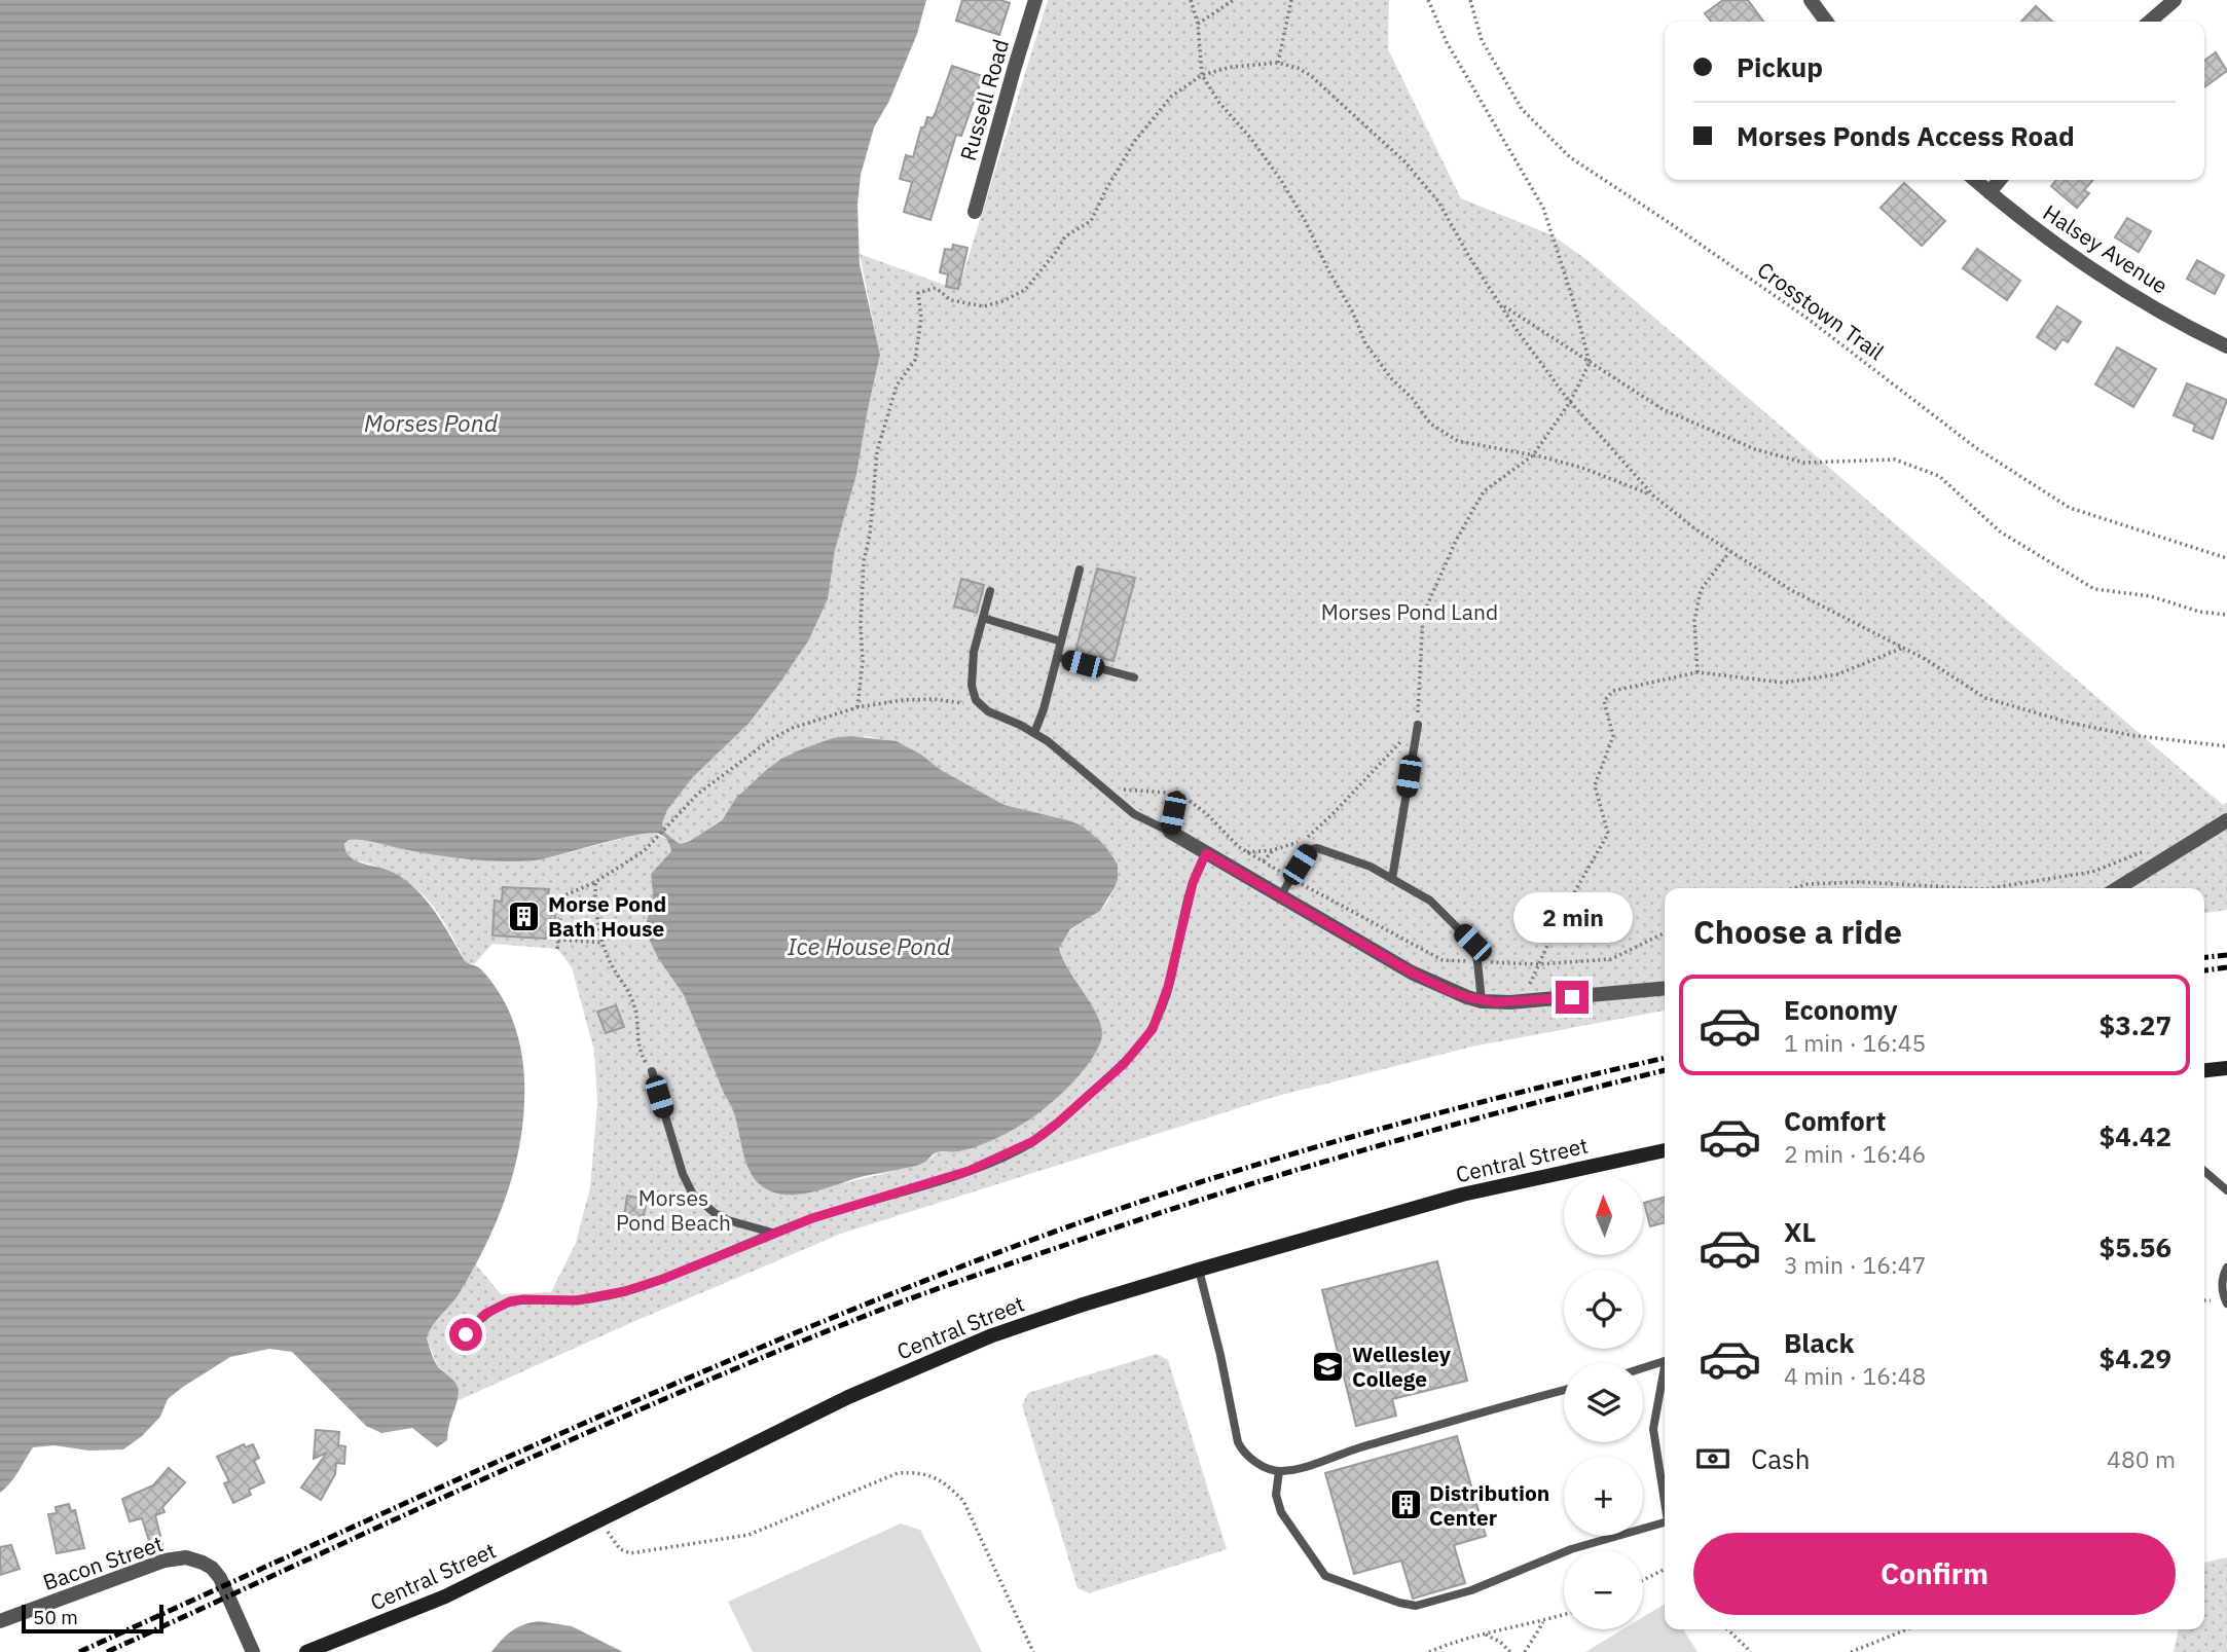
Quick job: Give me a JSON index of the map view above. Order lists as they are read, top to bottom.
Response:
{
  "streets": {
    "main road": ["Central Street"],
    "street": ["Russell Road", "Halsey Avenue", "Bacon Street"],
    "path": ["Crosstown Trail"]
  },
  "water": ["Morses Pond", "Ice House Pond"],
  "parks": ["Morses Pond Land", "Morses Pond Beach"],
  "places": {
    "building": ["Morse Pond Bath House", "Distribution Center"],
    "school or university": ["Wellesley College"]
  },
  "scale_bar": "50 m",
  "north": "top",
  "page": {
    "banner": ["Pickup", "Morses Ponds Access Road"],
    "heading": "Choose a ride",
    "bubble": "2 min",
    "list": [
      {
        "name": "Economy",
        "note": "1 min · 16:45",
        "value": "$3.27"
      },
      {
        "name": "Comfort",
        "note": "2 min · 16:46",
        "value": "$4.42"
      },
      {
        "name": "XL",
        "note": "3 min · 16:47",
        "value": "$5.56"
      },
      {
        "name": "Black",
        "note": "4 min · 16:48",
        "value": "$4.29"
      }
    ],
    "map_buttons": ["+", "−"],
    "pay": ["Cash", "480 m"],
    "buttons": "Confirm",
    "scale": "50 m"
  }
}
